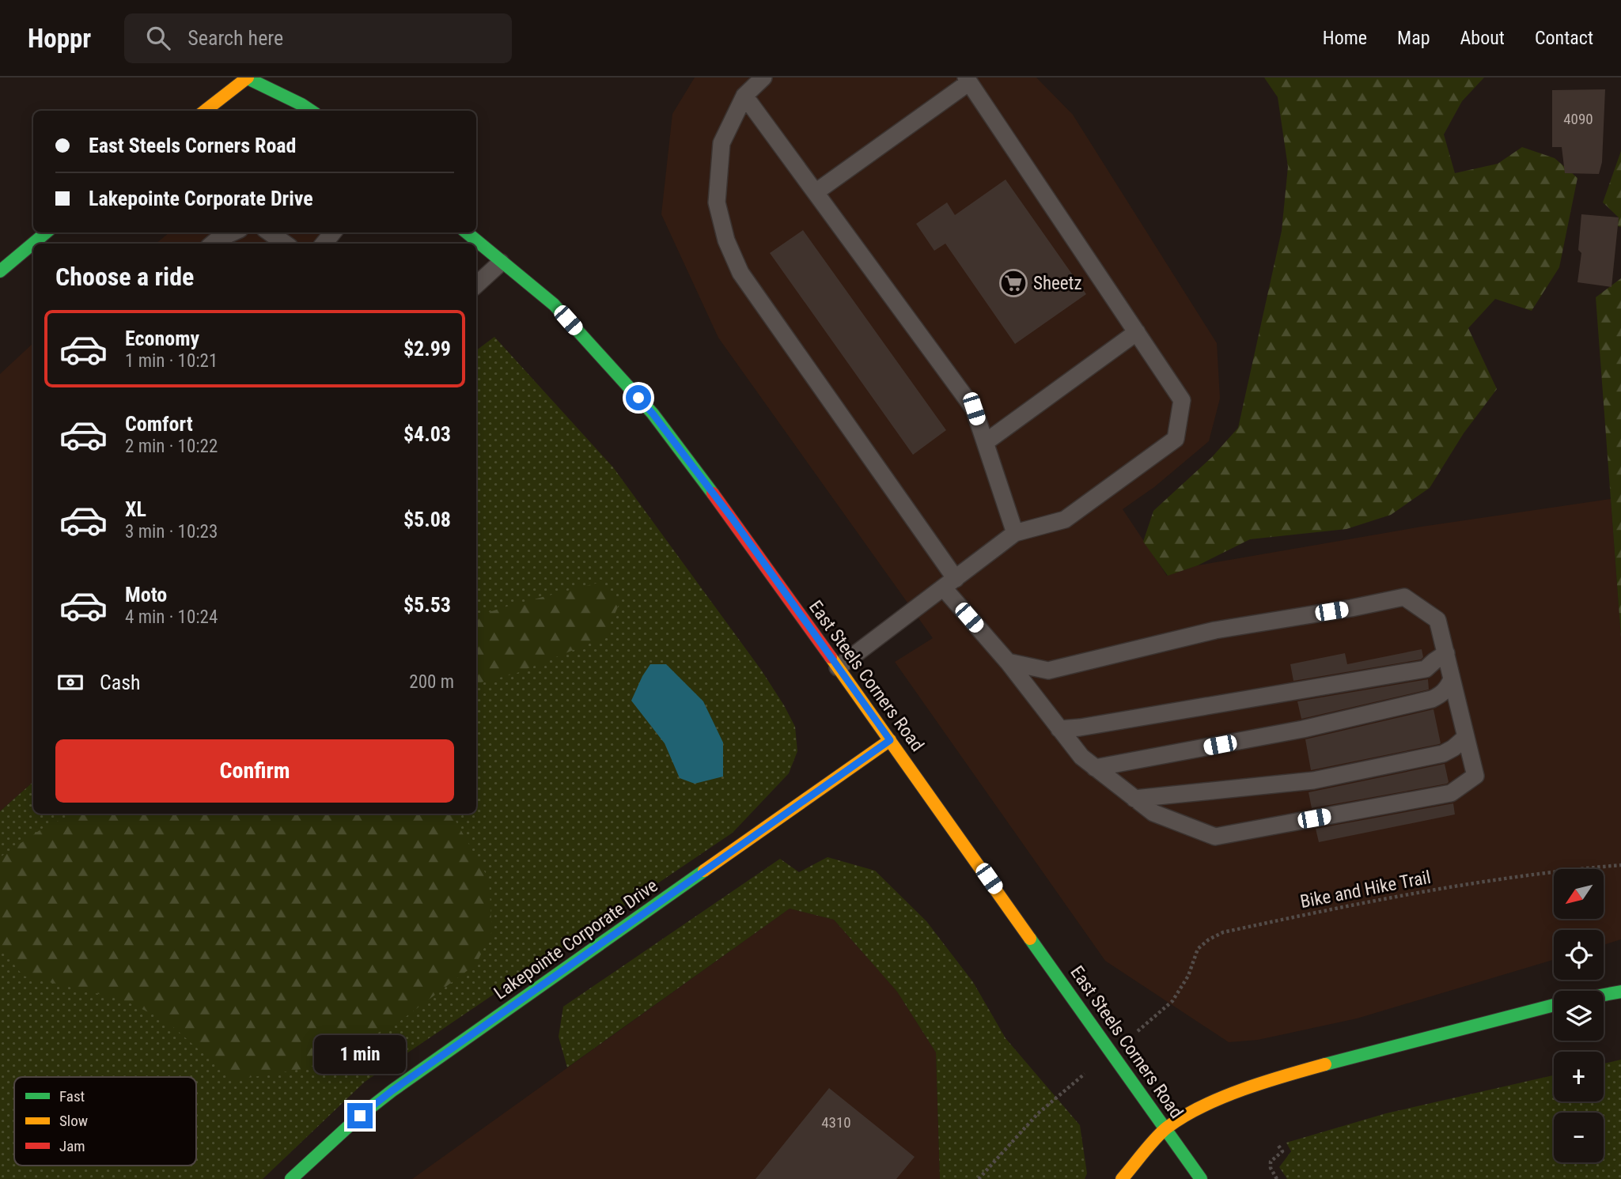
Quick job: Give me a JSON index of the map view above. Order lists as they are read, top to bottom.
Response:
{
  "streets": {
    "main road": ["East Steels Corners Road", "Lakepointe Corporate Drive"],
    "path": ["Bike and Hike Trail"]
  },
  "crossings": [
    ["East Steels Corners Road", "Lakepointe Corporate Drive"]
  ],
  "places": {
    "supermarket": ["Sheetz"]
  },
  "house_numbers": ["4090", "4310"],
  "legend": ["Fast", "Slow", "Jam"],
  "north": "bottom left",
  "page": {
    "header": "Hoppr",
    "search": "Search here",
    "nav": [
      "Home",
      "Map",
      "About",
      "Contact"
    ],
    "banner": ["East Steels Corners Road", "Lakepointe Corporate Drive"],
    "heading": "Choose a ride",
    "list": [
      {
        "name": "Economy",
        "note": "1 min · 10:21",
        "value": "$2.99"
      },
      {
        "name": "Comfort",
        "note": "2 min · 10:22",
        "value": "$4.03"
      },
      {
        "name": "XL",
        "note": "3 min · 10:23",
        "value": "$5.08"
      },
      {
        "name": "Moto",
        "note": "4 min · 10:24",
        "value": "$5.53"
      }
    ],
    "pay": ["Cash", "200 m"],
    "buttons": "Confirm",
    "map_buttons": ["+", "−"],
    "bubble": "1 min"
  }
}
